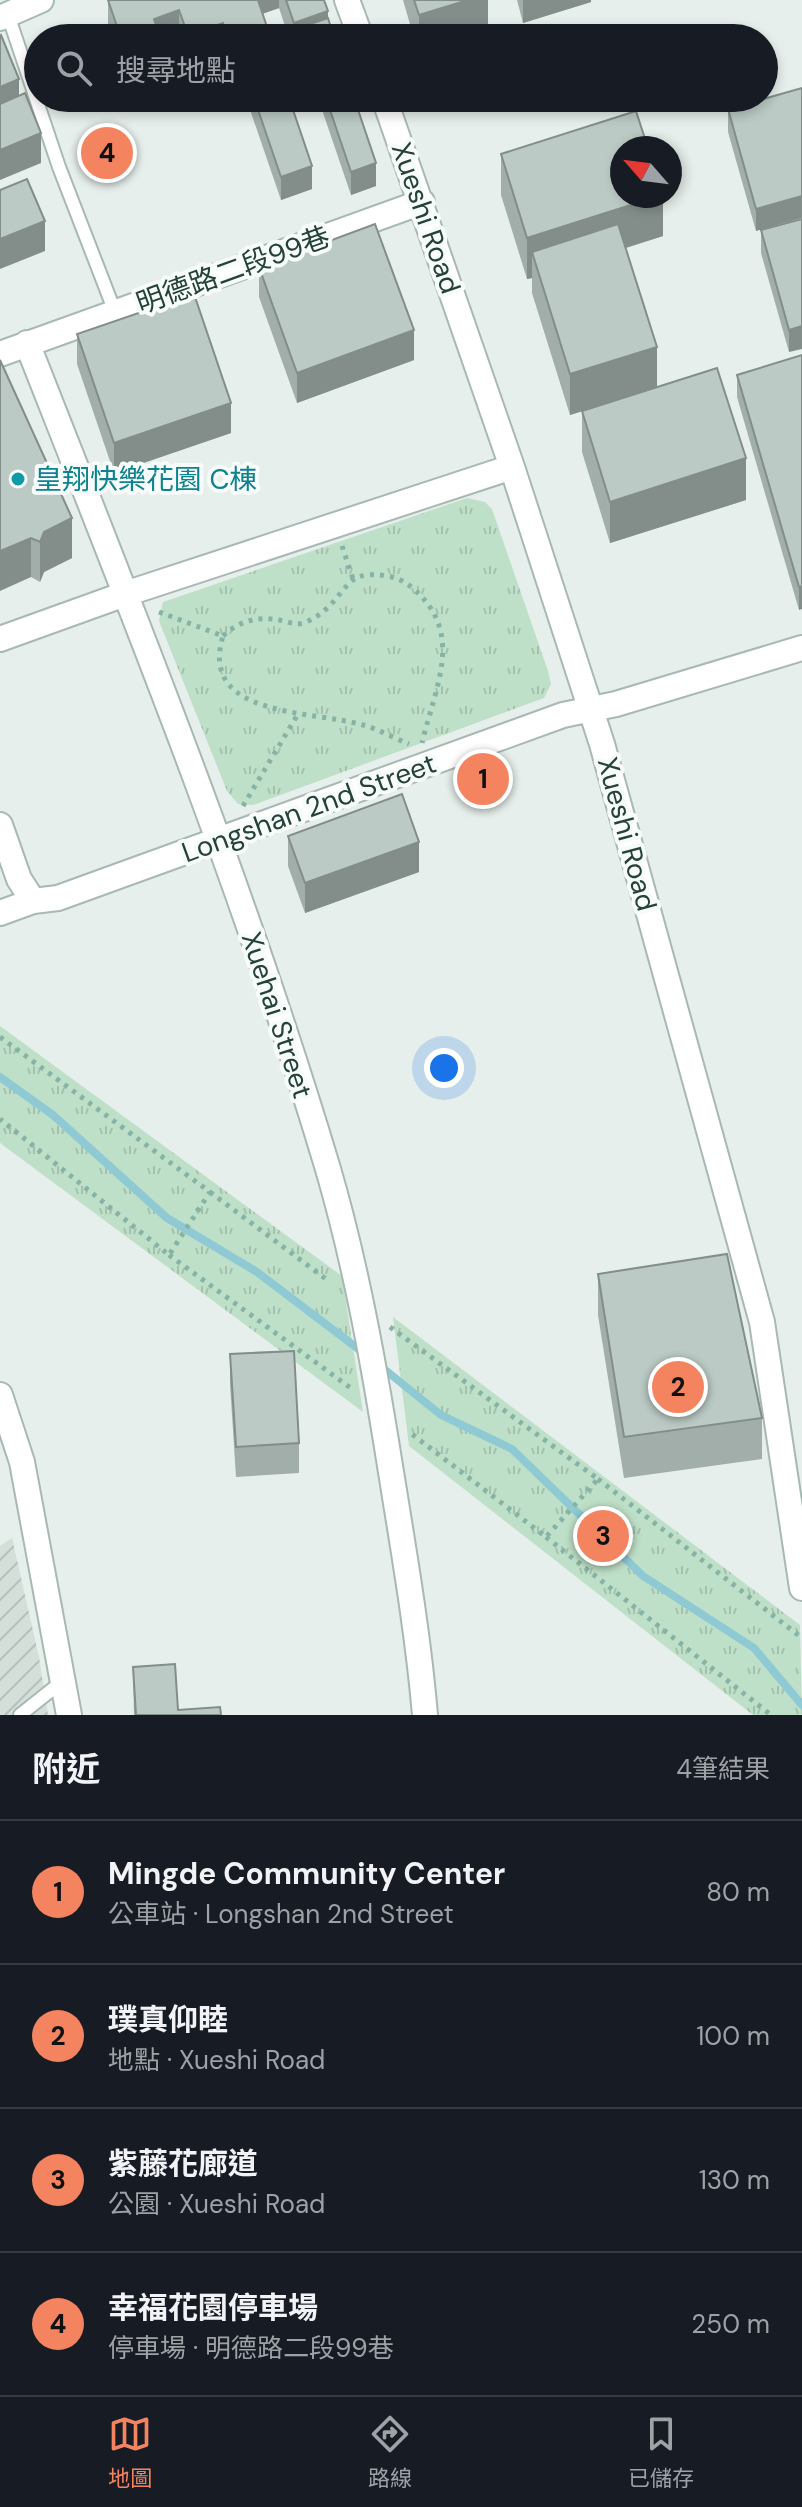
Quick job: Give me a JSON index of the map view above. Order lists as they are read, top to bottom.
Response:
{
  "streets": {
    "street": [
      "Xueshi Road",
      "明德路二段99巷",
      "Longshan 2nd Street",
      "Xuehai Street"
    ]
  },
  "crossings": [
    ["Xueshi Road", "明德路二段99巷"],
    ["Xueshi Road", "Longshan 2nd Street"],
    ["Longshan 2nd Street", "Xuehai Street"]
  ],
  "places": ["皇翔快樂花園 C棟"],
  "north": "top left",
  "page": {
    "search": "搜尋地點",
    "pins": [
      "4",
      "1",
      "2",
      "3"
    ],
    "heading": ["附近", "4筆結果"],
    "list": [
      {
        "mark": "1",
        "name": "Mingde Community Center",
        "note": "公車站 · Longshan 2nd Street",
        "value": "80 m"
      },
      {
        "mark": "2",
        "name": "璞真仰睦",
        "note": "地點 · Xueshi Road",
        "value": "100 m"
      },
      {
        "mark": "3",
        "name": "紫藤花廊道",
        "note": "公園 · Xueshi Road",
        "value": "130 m"
      },
      {
        "mark": "4",
        "name": "幸福花園停車場",
        "note": "停車場 · 明德路二段99巷",
        "value": "250 m"
      }
    ],
    "nav": ["地圖", "路線", "已儲存"]
  }
}
